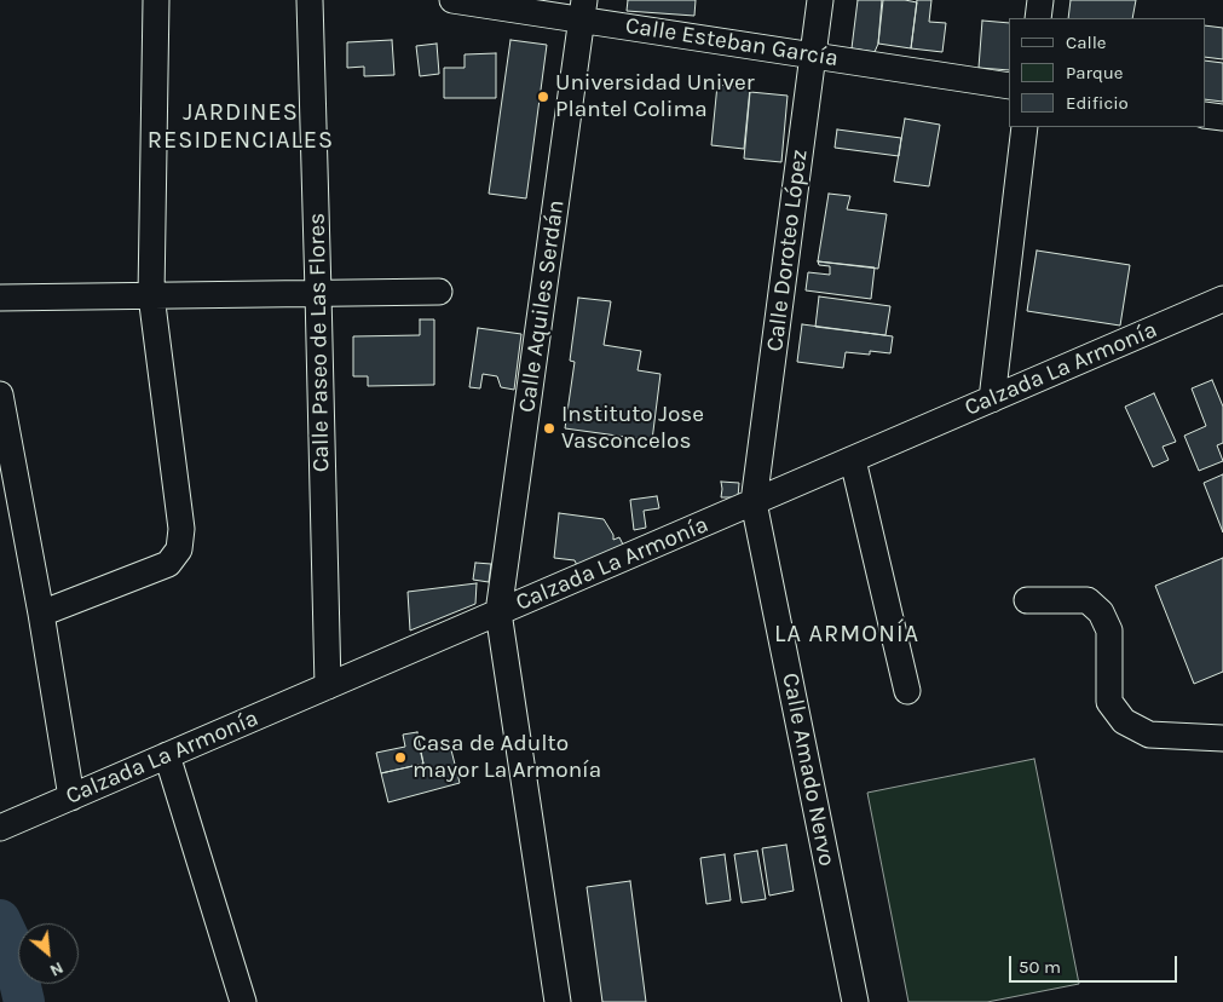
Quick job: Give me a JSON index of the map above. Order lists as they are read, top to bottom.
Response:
{
  "streets": {
    "street": [
      "Calle Esteban García",
      "Calle Doroteo López",
      "Calle Aquiles Serdán",
      "Calle Paseo de Las Flores",
      "Calzada La Armonía",
      "Calle Amado Nervo"
    ]
  },
  "crossings": [
    ["Calle Esteban García", "Calle Doroteo López"],
    ["Calle Esteban García", "Calle Aquiles Serdán"],
    ["Calle Doroteo López", "Calzada La Armonía"],
    ["Calle Doroteo López", "Calle Amado Nervo"],
    ["Calle Aquiles Serdán", "Calzada La Armonía"],
    ["Calle Paseo de Las Flores", "Calzada La Armonía"],
    ["Calzada La Armonía", "Calle Amado Nervo"]
  ],
  "districts": ["JARDINES RESIDENCIALES", "LA ARMONÍA"],
  "places": ["Universidad Univer Plantel Colima", "Instituto Jose Vasconcelos", "Casa de Adulto mayor La Armonía"],
  "legend": ["Calle", "Parque", "Edificio"],
  "scale_bar": "50 m",
  "north": "bottom right"
}
